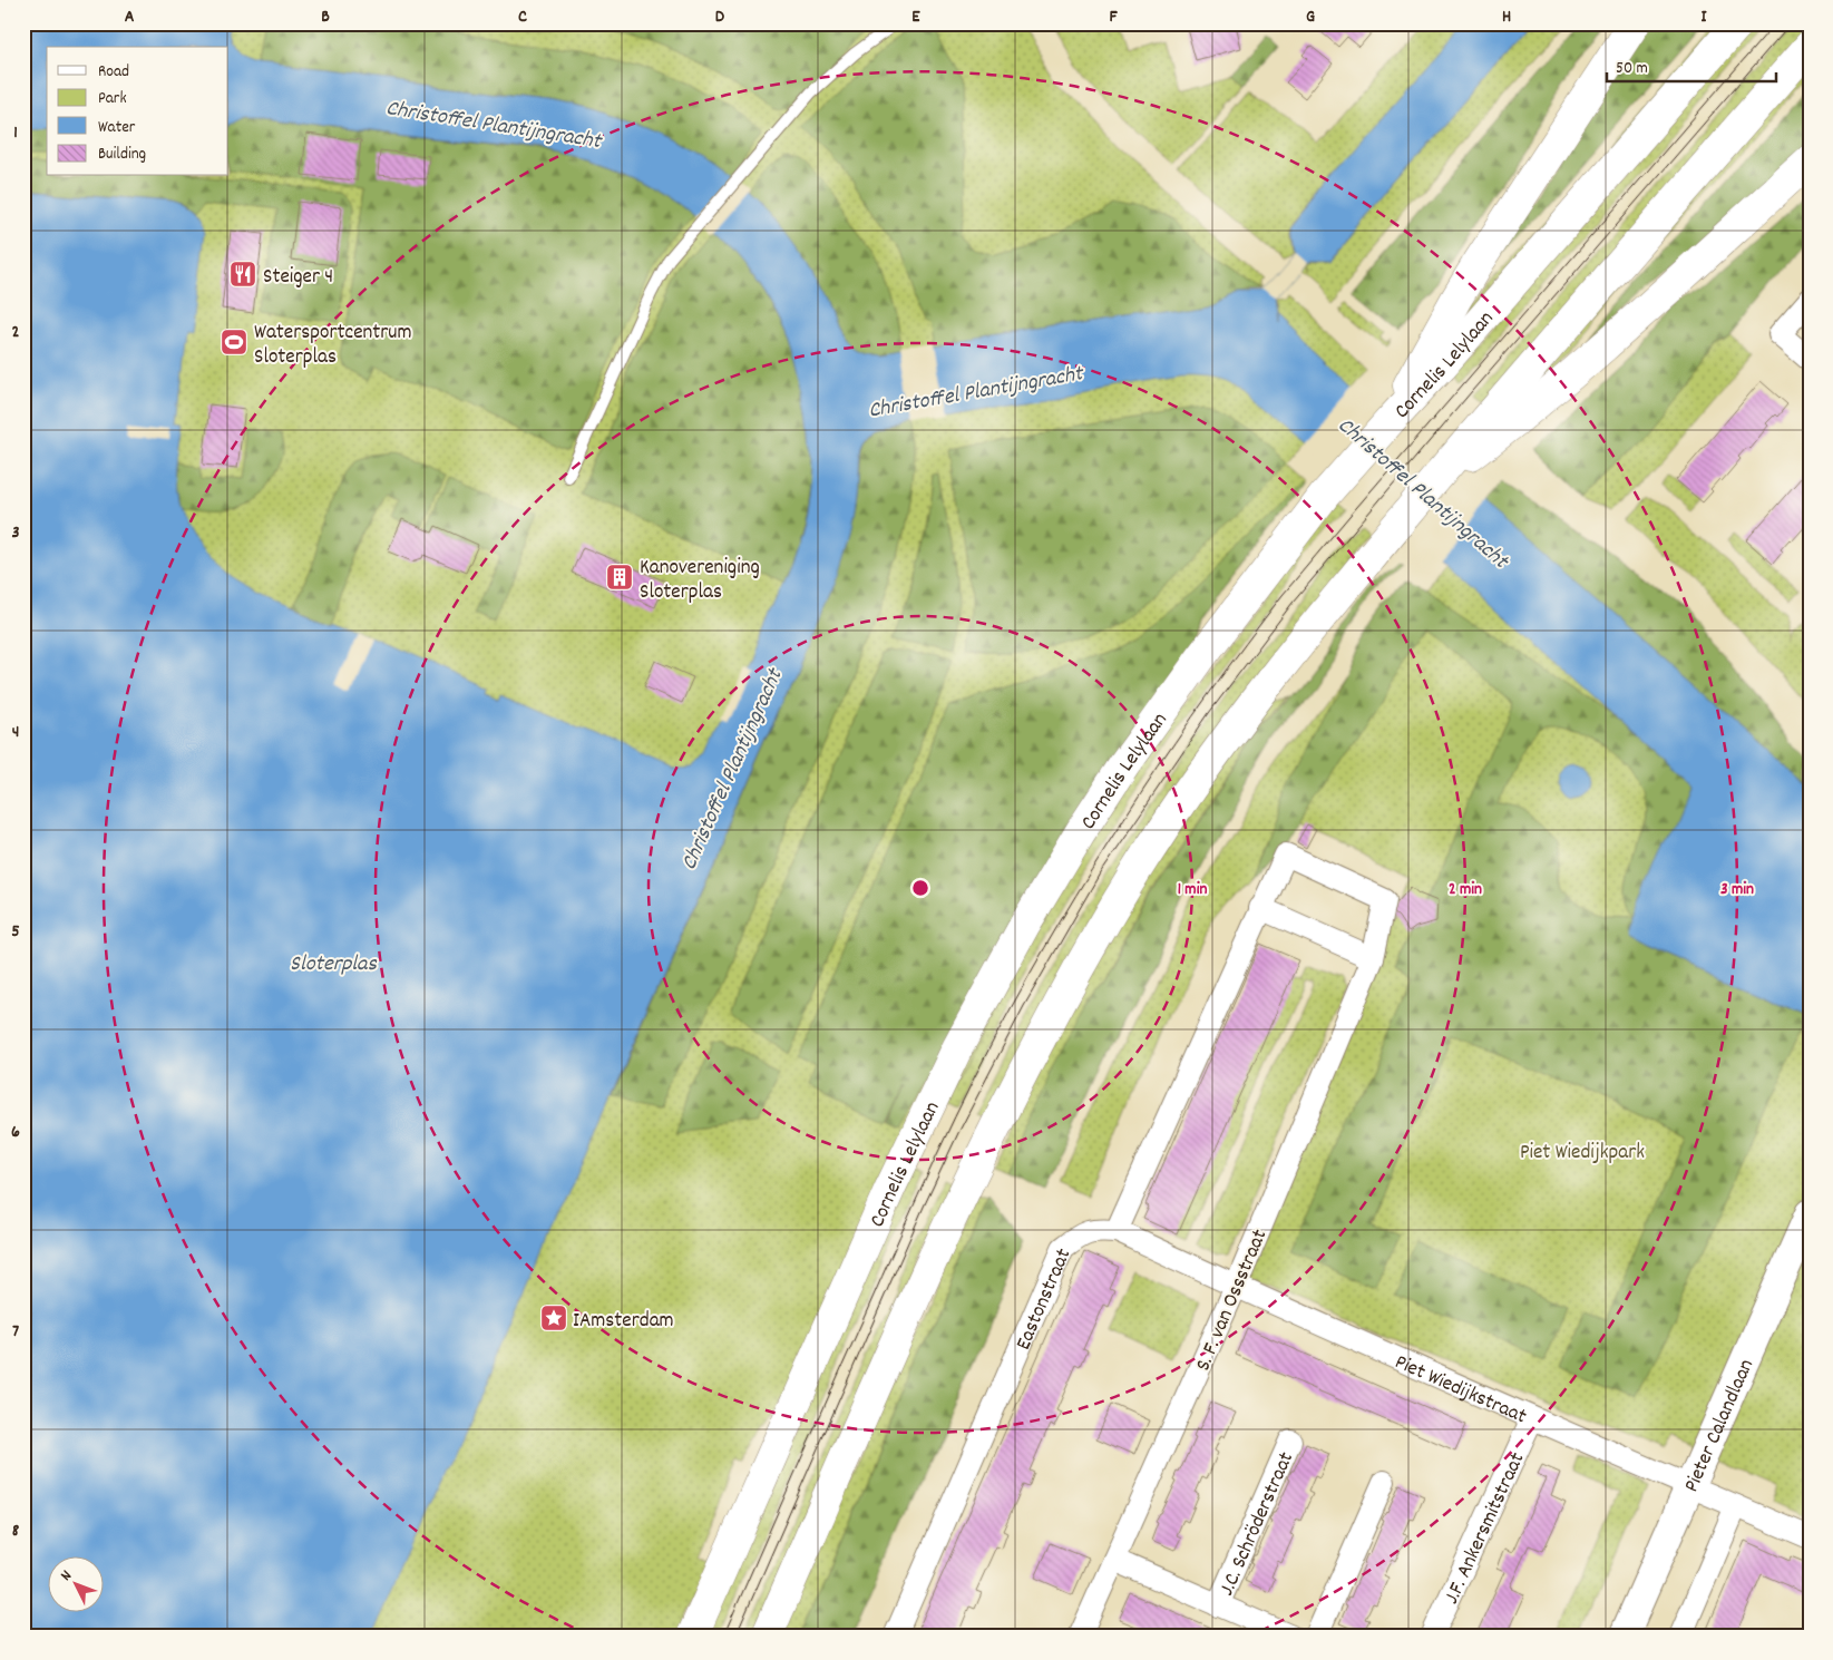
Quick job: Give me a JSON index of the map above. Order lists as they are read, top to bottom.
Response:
{
  "streets": {
    "main road": ["Cornelis Lelylaan"],
    "street": [
      "S. F. van Ossstraat",
      "Eastonstraat",
      "Piet Wiedijkstraat",
      "Pieter Calandlaan",
      "J.C. Schröderstraat",
      "J.F. Ankersmitstraat"
    ]
  },
  "crossings": [
    ["S. F. van Ossstraat", "Piet Wiedijkstraat"],
    ["S. F. van Ossstraat", "J.C. Schröderstraat"],
    ["Eastonstraat", "Piet Wiedijkstraat"],
    ["Piet Wiedijkstraat", "Pieter Calandlaan"],
    ["Piet Wiedijkstraat", "J.F. Ankersmitstraat"]
  ],
  "water": ["Christoffel Plantijngracht", "Sloterplas"],
  "parks": ["Piet Wiedijkpark"],
  "places": {
    "restaurant": ["Steiger 4"],
    "sports": ["Watersportcentrum Sloterplas"],
    "building": ["Kanovereniging Sloterplas"],
    "place": ["IAmsterdam"]
  },
  "legend": [
    "Road",
    "Park",
    "Water",
    "Building"
  ],
  "scale_bar": "50 m",
  "north": "top left",
  "grid": {
    "columns": [
      "A",
      "B",
      "C",
      "D",
      "E",
      "F",
      "G",
      "H",
      "I"
    ],
    "rows": [
      "1",
      "2",
      "3",
      "4",
      "5",
      "6",
      "7",
      "8"
    ]
  },
  "rings": ["1 min", "2 min", "3 min"]
}
